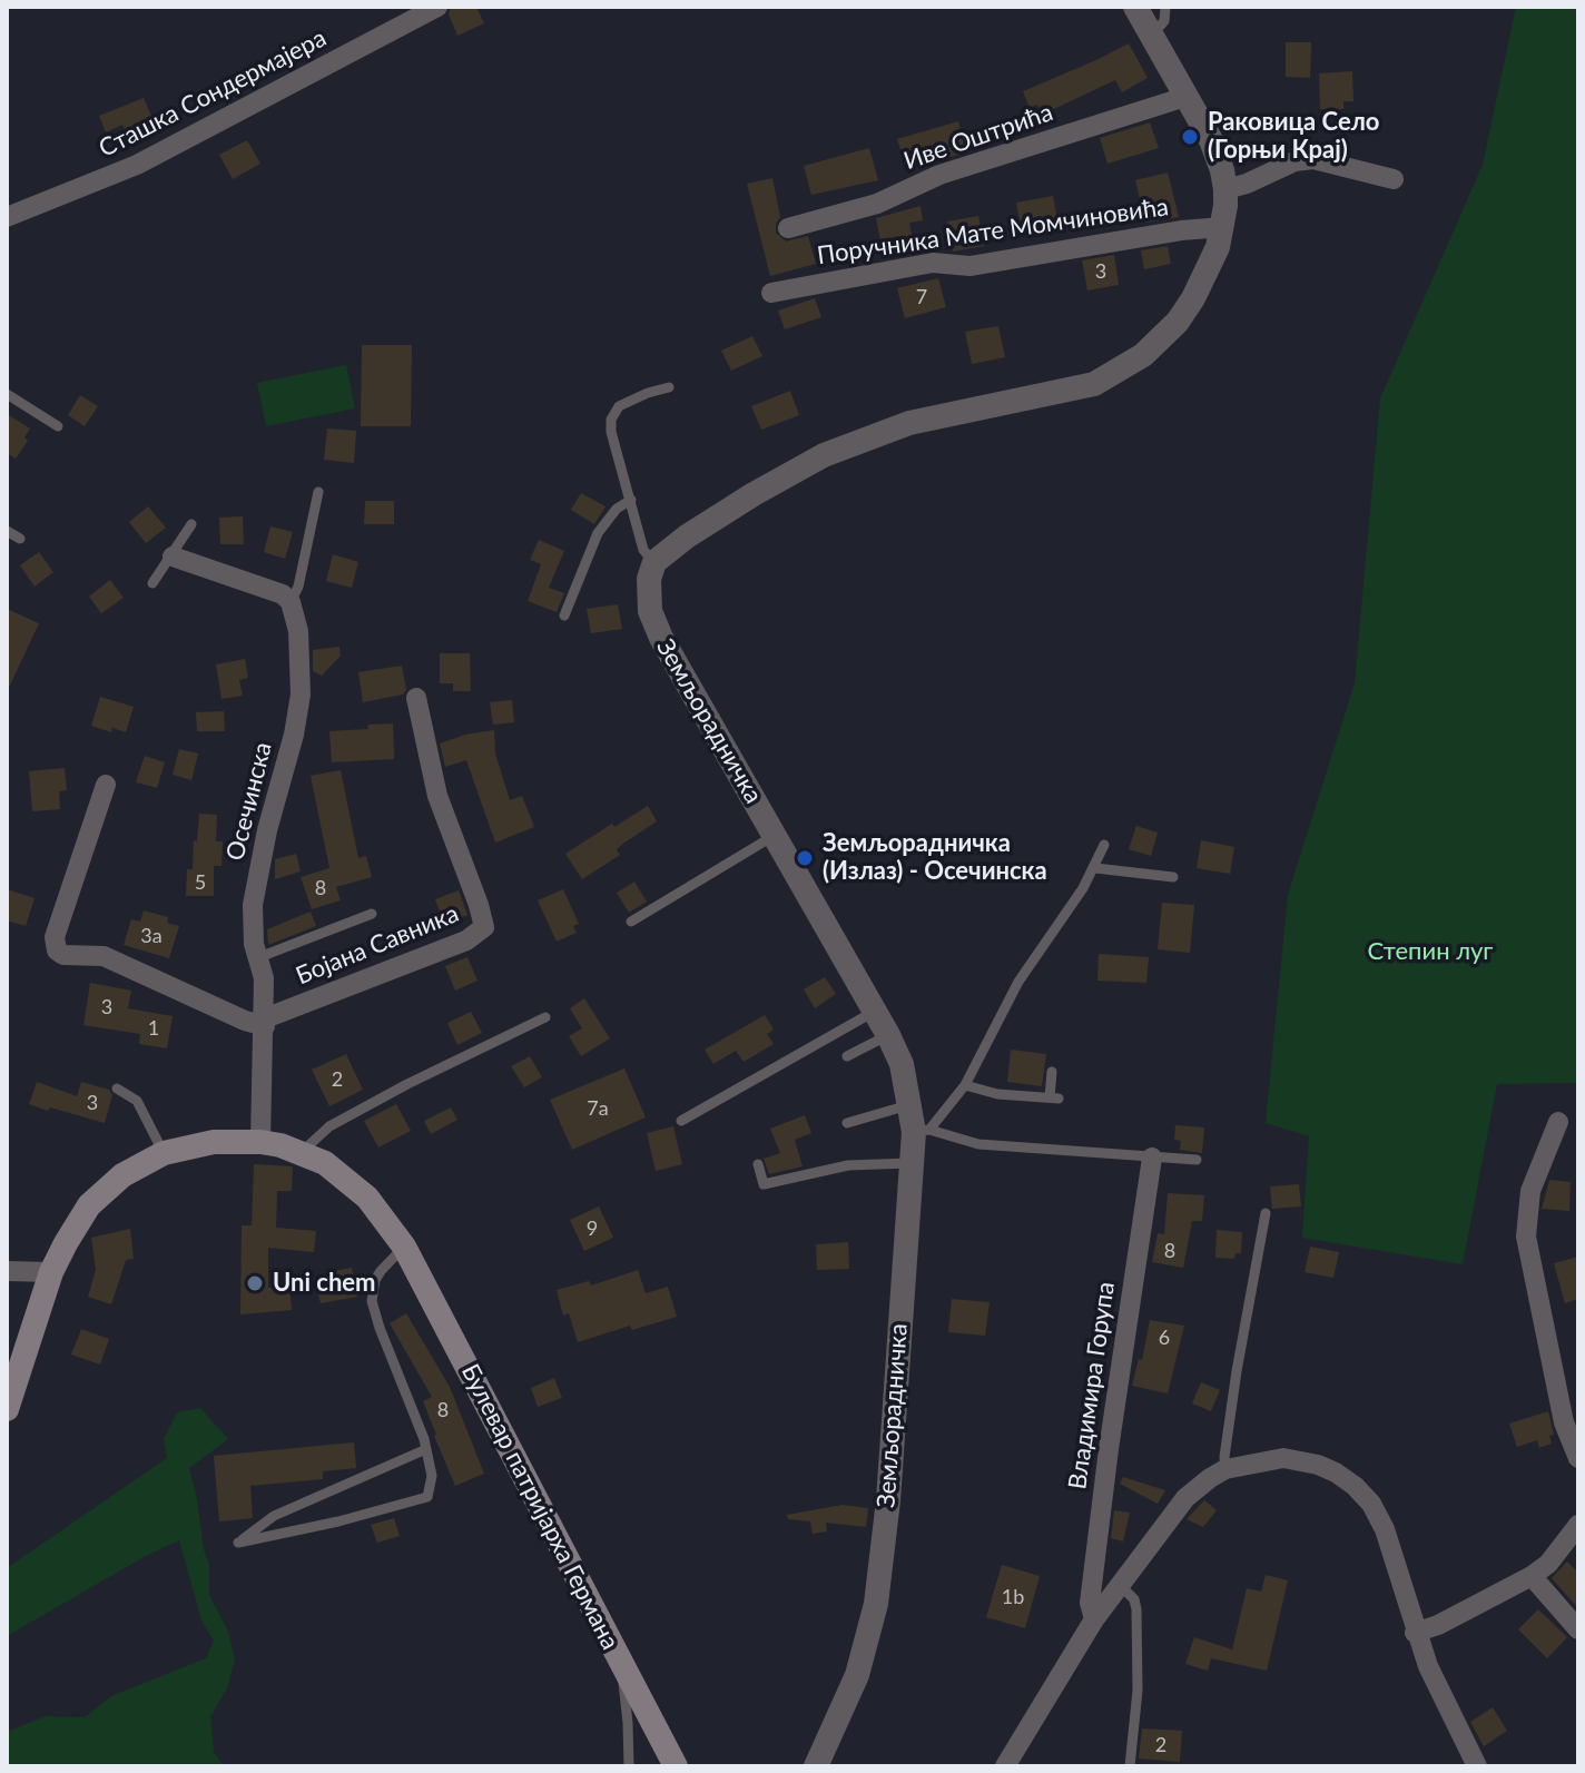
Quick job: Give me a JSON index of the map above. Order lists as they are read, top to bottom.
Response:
{
  "streets": {
    "main road": ["Булевар патријарха Германа"],
    "street": [
      "Сташка Сондермајера",
      "Иве Оштрића",
      "Поручника Мате Момчиновића",
      "Земљорадничка",
      "Осечинска",
      "Бојана Савника",
      "Владимира Горупа"
    ]
  },
  "crossings": [
    ["Осечинска", "Бојана Савника"],
    ["Осечинска", "Булевар патријарха Германа"]
  ],
  "parks": ["Степин луг"],
  "places": ["Раковица Село (Горњи Крај)", "Земљорадничка (Излаз) - Осечинска", "Uni chem"],
  "house_numbers": [
    "3",
    "7",
    "5",
    "8",
    "3a",
    "3",
    "1",
    "2",
    "3",
    "7a",
    "9",
    "8",
    "6",
    "8",
    "1b",
    "2"
  ]
}
